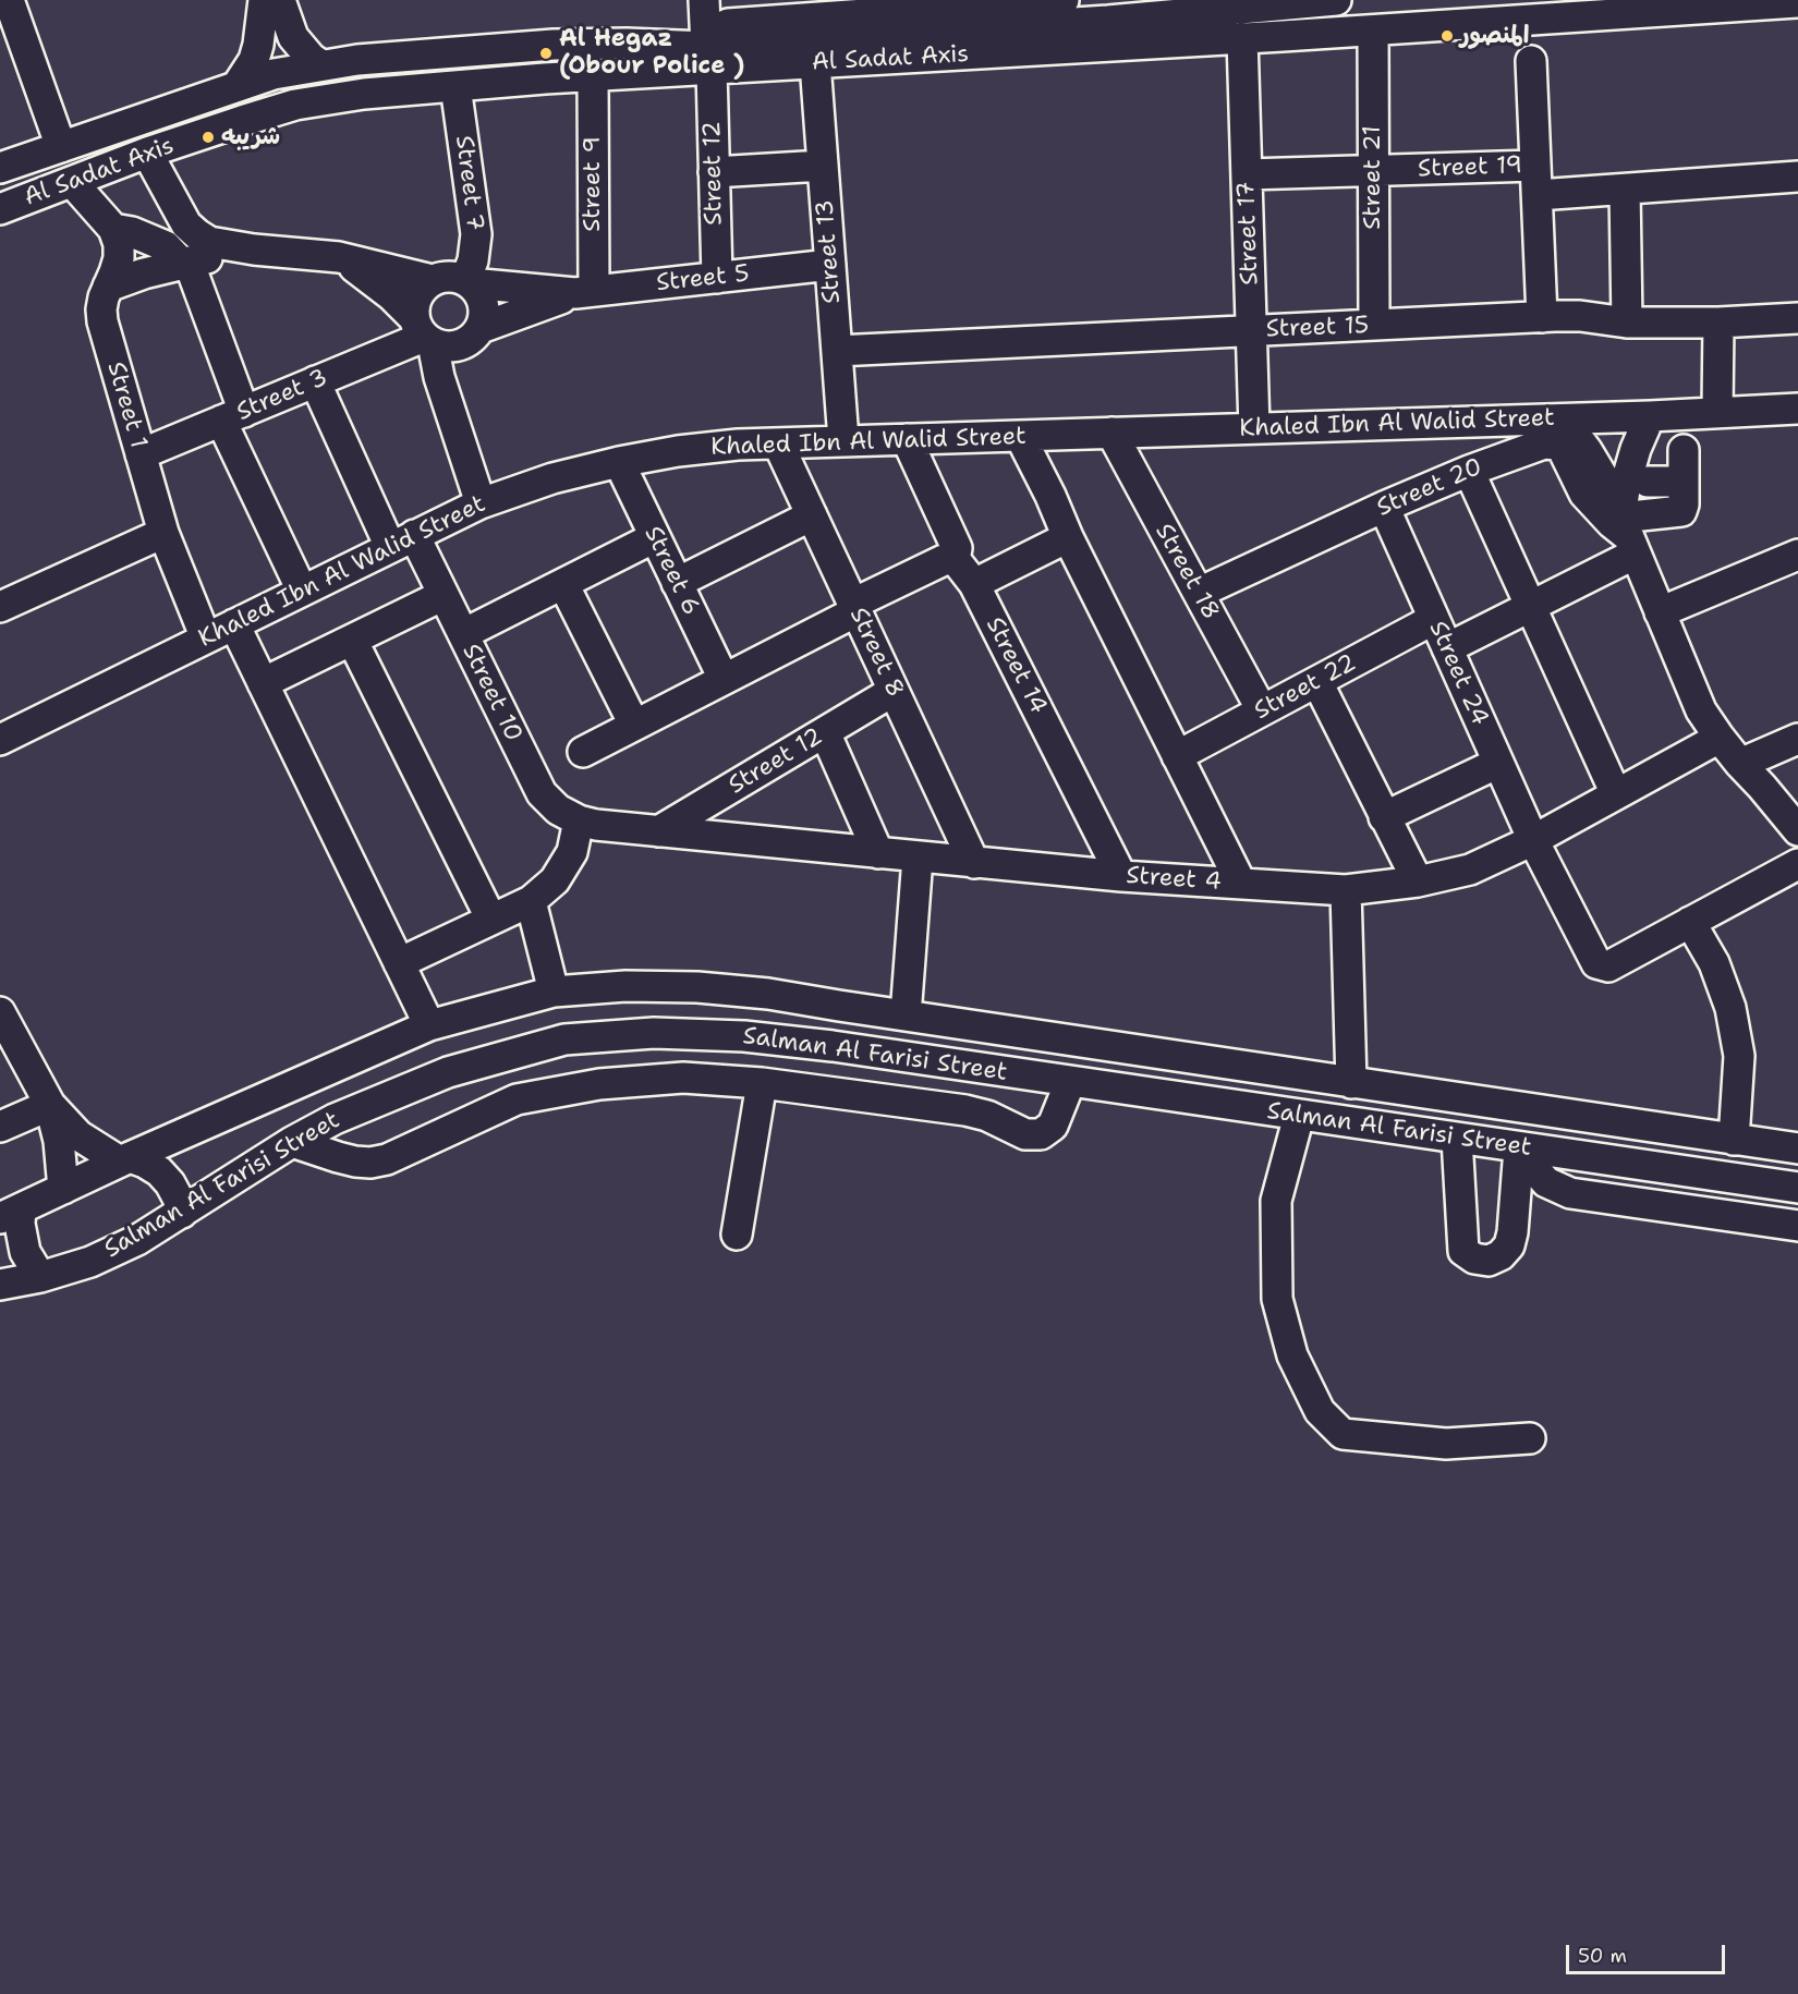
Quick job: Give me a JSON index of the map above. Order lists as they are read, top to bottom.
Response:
{
  "streets": {
    "street": [
      "Al Sadat Axis",
      "Street 19",
      "Street 12",
      "Street 21",
      "Street 7",
      "Street 9",
      "Street 17",
      "Street 13",
      "Street 5",
      "Street 15",
      "Street 3",
      "Street 1",
      "Khaled Ibn Al Walid Street",
      "Street 20",
      "Street 6",
      "Street 18",
      "Street 8",
      "Street 14",
      "Street 24",
      "Street 22",
      "Street 10",
      "Street 4",
      "Salman Al Farisi Street"
    ]
  },
  "crossings": [
    ["Al Sadat Axis", "Street 12"],
    ["Al Sadat Axis", "Street 21"],
    ["Al Sadat Axis", "Street 7"],
    ["Al Sadat Axis", "Street 9"],
    ["Al Sadat Axis", "Street 17"],
    ["Al Sadat Axis", "Street 13"],
    ["Street 19", "Street 21"],
    ["Street 19", "Street 17"],
    ["Street 12", "Street 5"],
    ["Street 12", "Street 8"],
    ["Street 12", "Street 4"],
    ["Street 21", "Street 15"],
    ["Street 7", "Street 5"],
    ["Street 7", "Street 3"],
    ["Street 9", "Street 5"],
    ["Street 17", "Street 15"],
    ["Street 17", "Khaled Ibn Al Walid Street"],
    ["Street 13", "Street 5"],
    ["Street 13", "Street 15"],
    ["Street 13", "Khaled Ibn Al Walid Street"],
    ["Street 5", "Street 3"],
    ["Street 3", "Street 1"],
    ["Street 3", "Street 10"],
    ["Street 1", "Khaled Ibn Al Walid Street"],
    ["Khaled Ibn Al Walid Street", "Street 6"],
    ["Khaled Ibn Al Walid Street", "Street 18"],
    ["Khaled Ibn Al Walid Street", "Street 8"],
    ["Khaled Ibn Al Walid Street", "Street 10"],
    ["Street 20", "Street 18"],
    ["Street 20", "Street 24"],
    ["Street 18", "Street 22"],
    ["Street 8", "Street 4"],
    ["Street 14", "Street 4"],
    ["Street 24", "Street 22"],
    ["Street 24", "Street 4"],
    ["Street 10", "Street 4"]
  ],
  "places": ["المنصور", "Al Hegaz (Obour Police )", "شريبه"],
  "scale_bar": "50 m"
}
